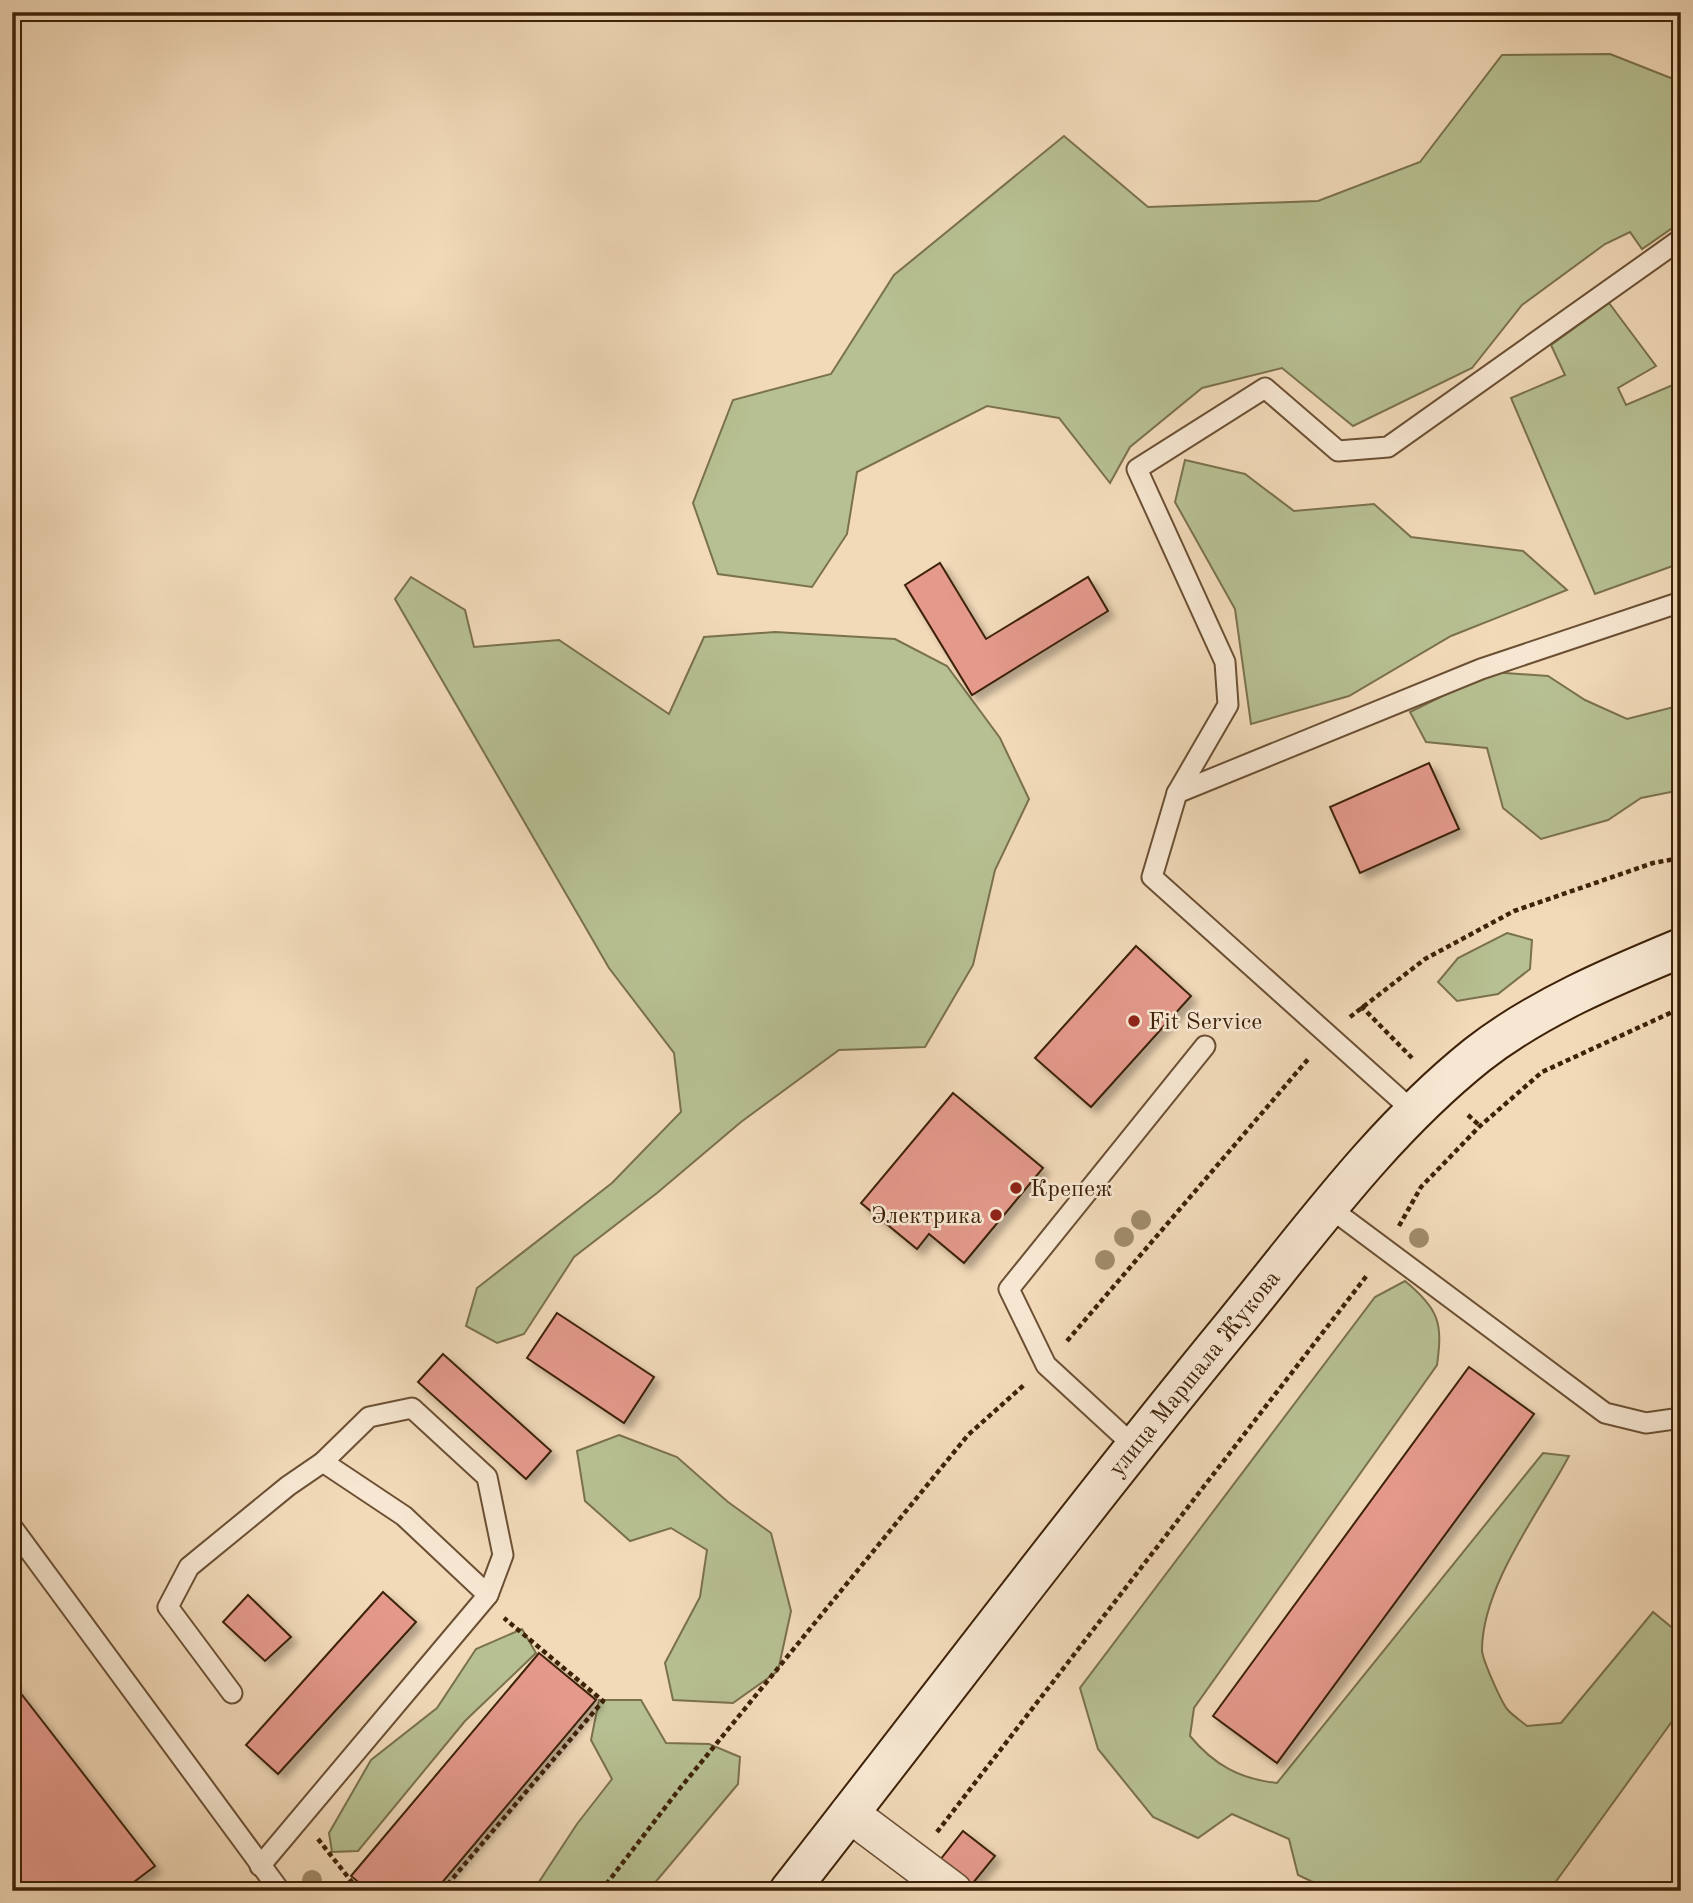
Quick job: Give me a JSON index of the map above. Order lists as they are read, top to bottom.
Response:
{
  "streets": {
    "main road": ["улица Маршала Жукова"]
  },
  "places": ["Fit Service", "Крепеж", "Электрика"]
}
